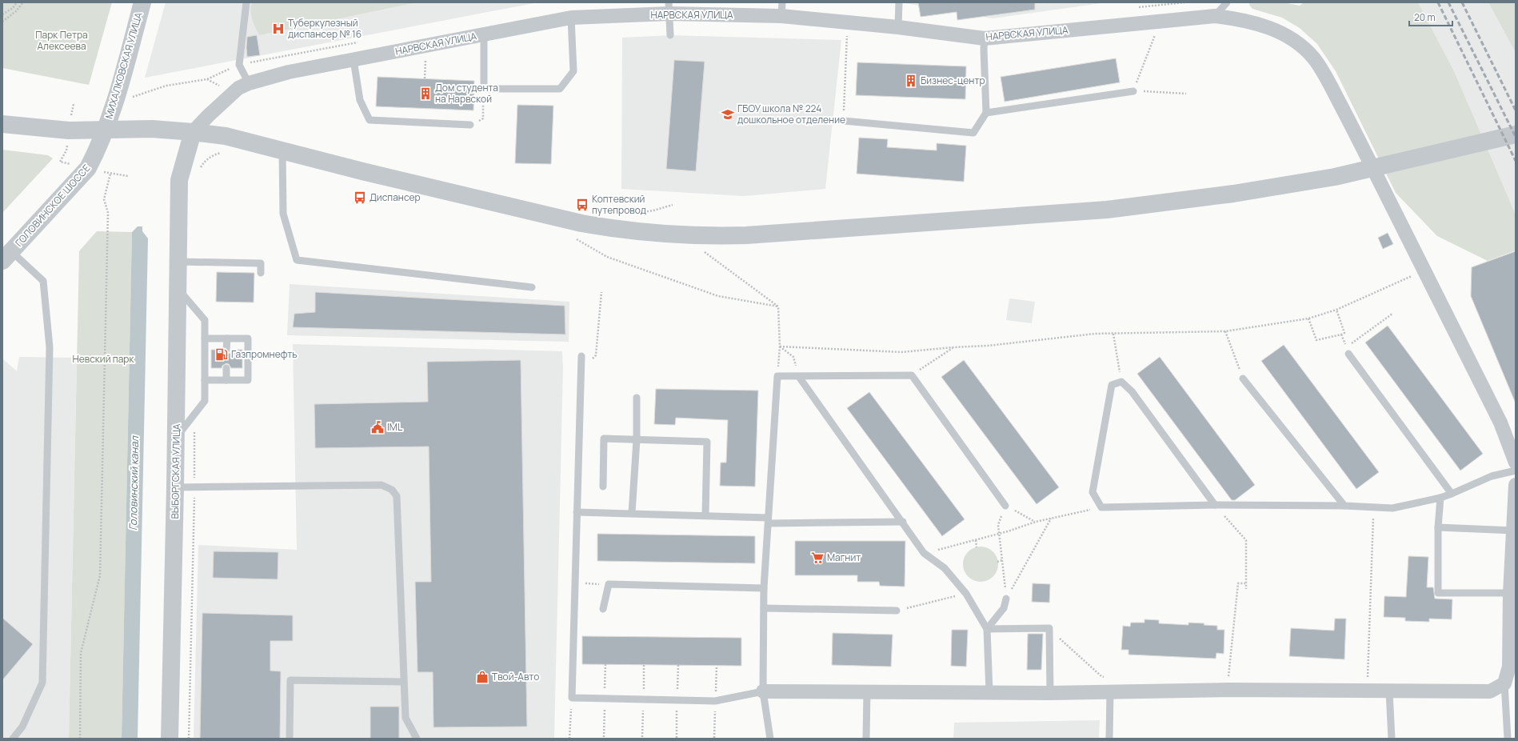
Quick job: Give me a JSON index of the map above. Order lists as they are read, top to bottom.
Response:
{
  "streets": {
    "street": [
      "НАРВСКАЯ УЛИЦА",
      "МИХАЛКОВСКАЯ УЛИЦА",
      "ГОЛОВИНСКОЕ ШОССЕ",
      "ВЫБОРГСКАЯ УЛИЦА"
    ]
  },
  "crossings": [
    ["НАРВСКАЯ УЛИЦА", "ВЫБОРГСКАЯ УЛИЦА"],
    ["МИХАЛКОВСКАЯ УЛИЦА", "ГОЛОВИНСКОЕ ШОССЕ"]
  ],
  "water": ["Головинский канал"],
  "parks": ["Парк Петра Алексеева", "Невский парк"],
  "places": {
    "hospital": ["Туберкулезный диспансер № 16"],
    "building": ["Бизнес-центр", "Дом студента на Нарвской"],
    "school or university": ["ГБОУ школа № 224 дошкольное отделение"],
    "bus stop": ["Диспансер", "Коптевский путепровод"],
    "fuel station": ["Газпромнефть"],
    "public building": ["IML"],
    "supermarket": ["Магнит"],
    "shop": ["Твой-Авто"]
  },
  "scale_bar": "20 m"
}
